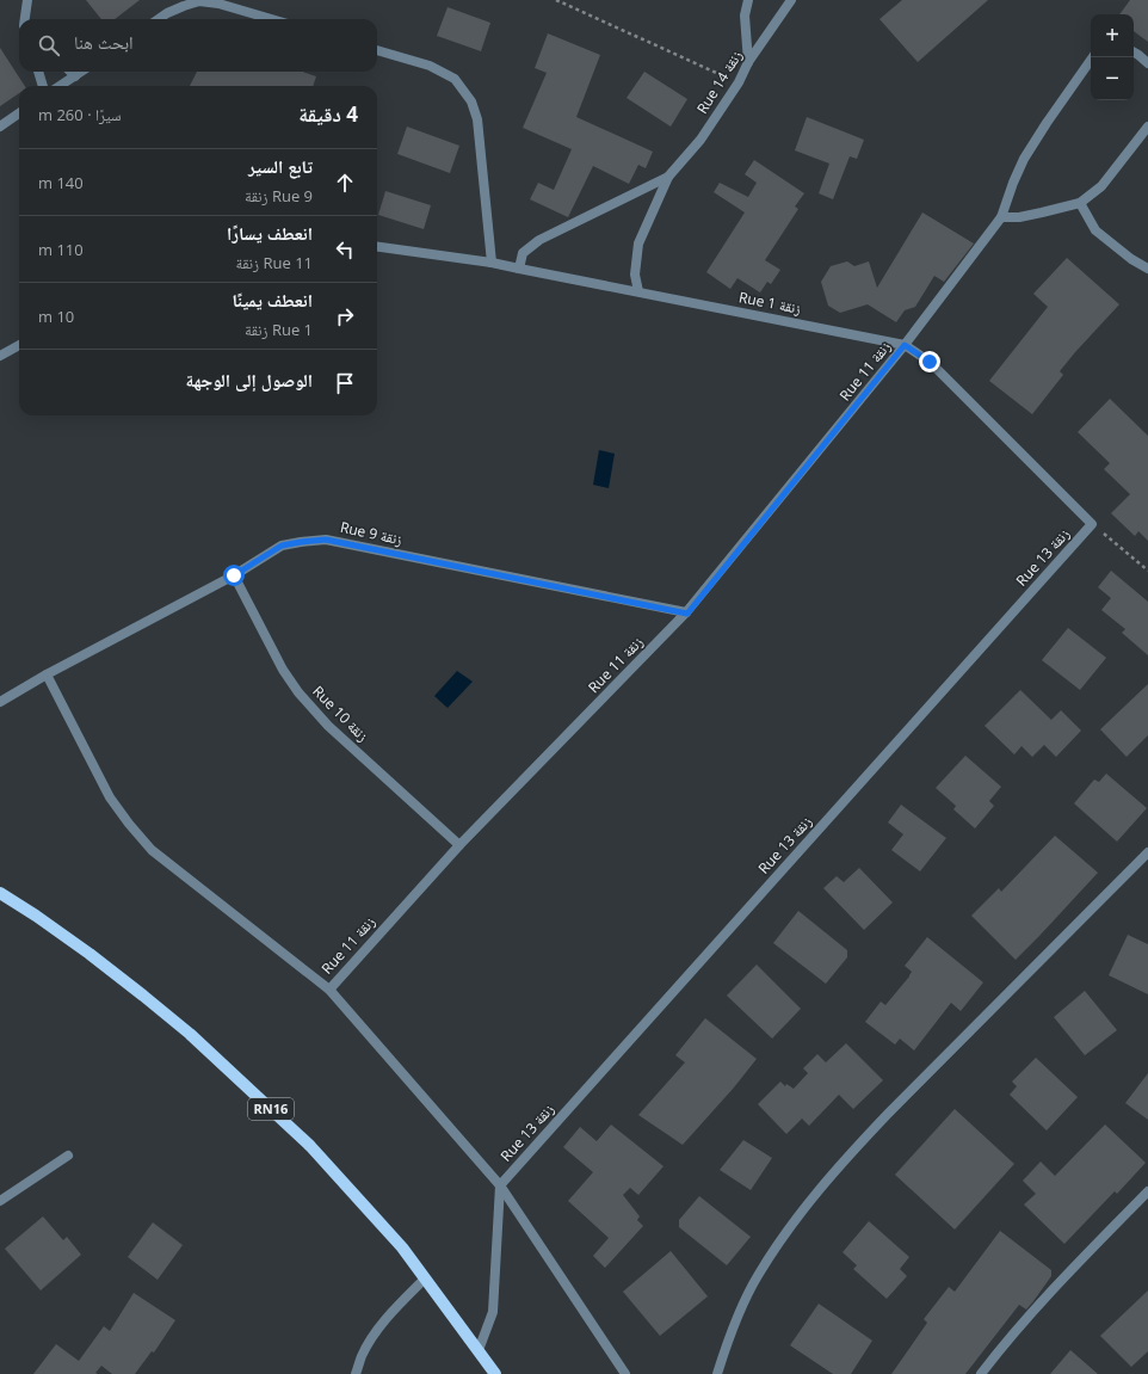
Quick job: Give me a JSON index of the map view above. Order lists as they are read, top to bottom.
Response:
{
  "streets": {
    "main road": ["RN16"],
    "street": [
      "Rue 14 زنقة",
      "Rue 1 زنقة",
      "Rue 11 زنقة",
      "Rue 9 زنقة",
      "Rue 13 زنقة",
      "Rue 10 زنقة"
    ]
  },
  "crossings": [
    ["Rue 14 زنقة", "Rue 1 زنقة"],
    ["Rue 1 زنقة", "Rue 11 زنقة"],
    ["Rue 1 زنقة", "Rue 13 زنقة"],
    ["Rue 11 زنقة", "Rue 9 زنقة"],
    ["Rue 11 زنقة", "Rue 10 زنقة"],
    ["Rue 9 زنقة", "Rue 10 زنقة"]
  ],
  "page": {
    "map_buttons": ["+", "−"],
    "search": "ابحث هنا",
    "heading": ["4 دقيقة", "سيرًا · 260 m"],
    "list": [
      ["تابع السير", "Rue 9 زنقة", "140 m"],
      ["انعطف يسارًا", "Rue 11 زنقة", "110 m"],
      ["انعطف يمينًا", "Rue 1 زنقة", "10 m"],
      "الوصول إلى الوجهة"
    ]
  }
}
